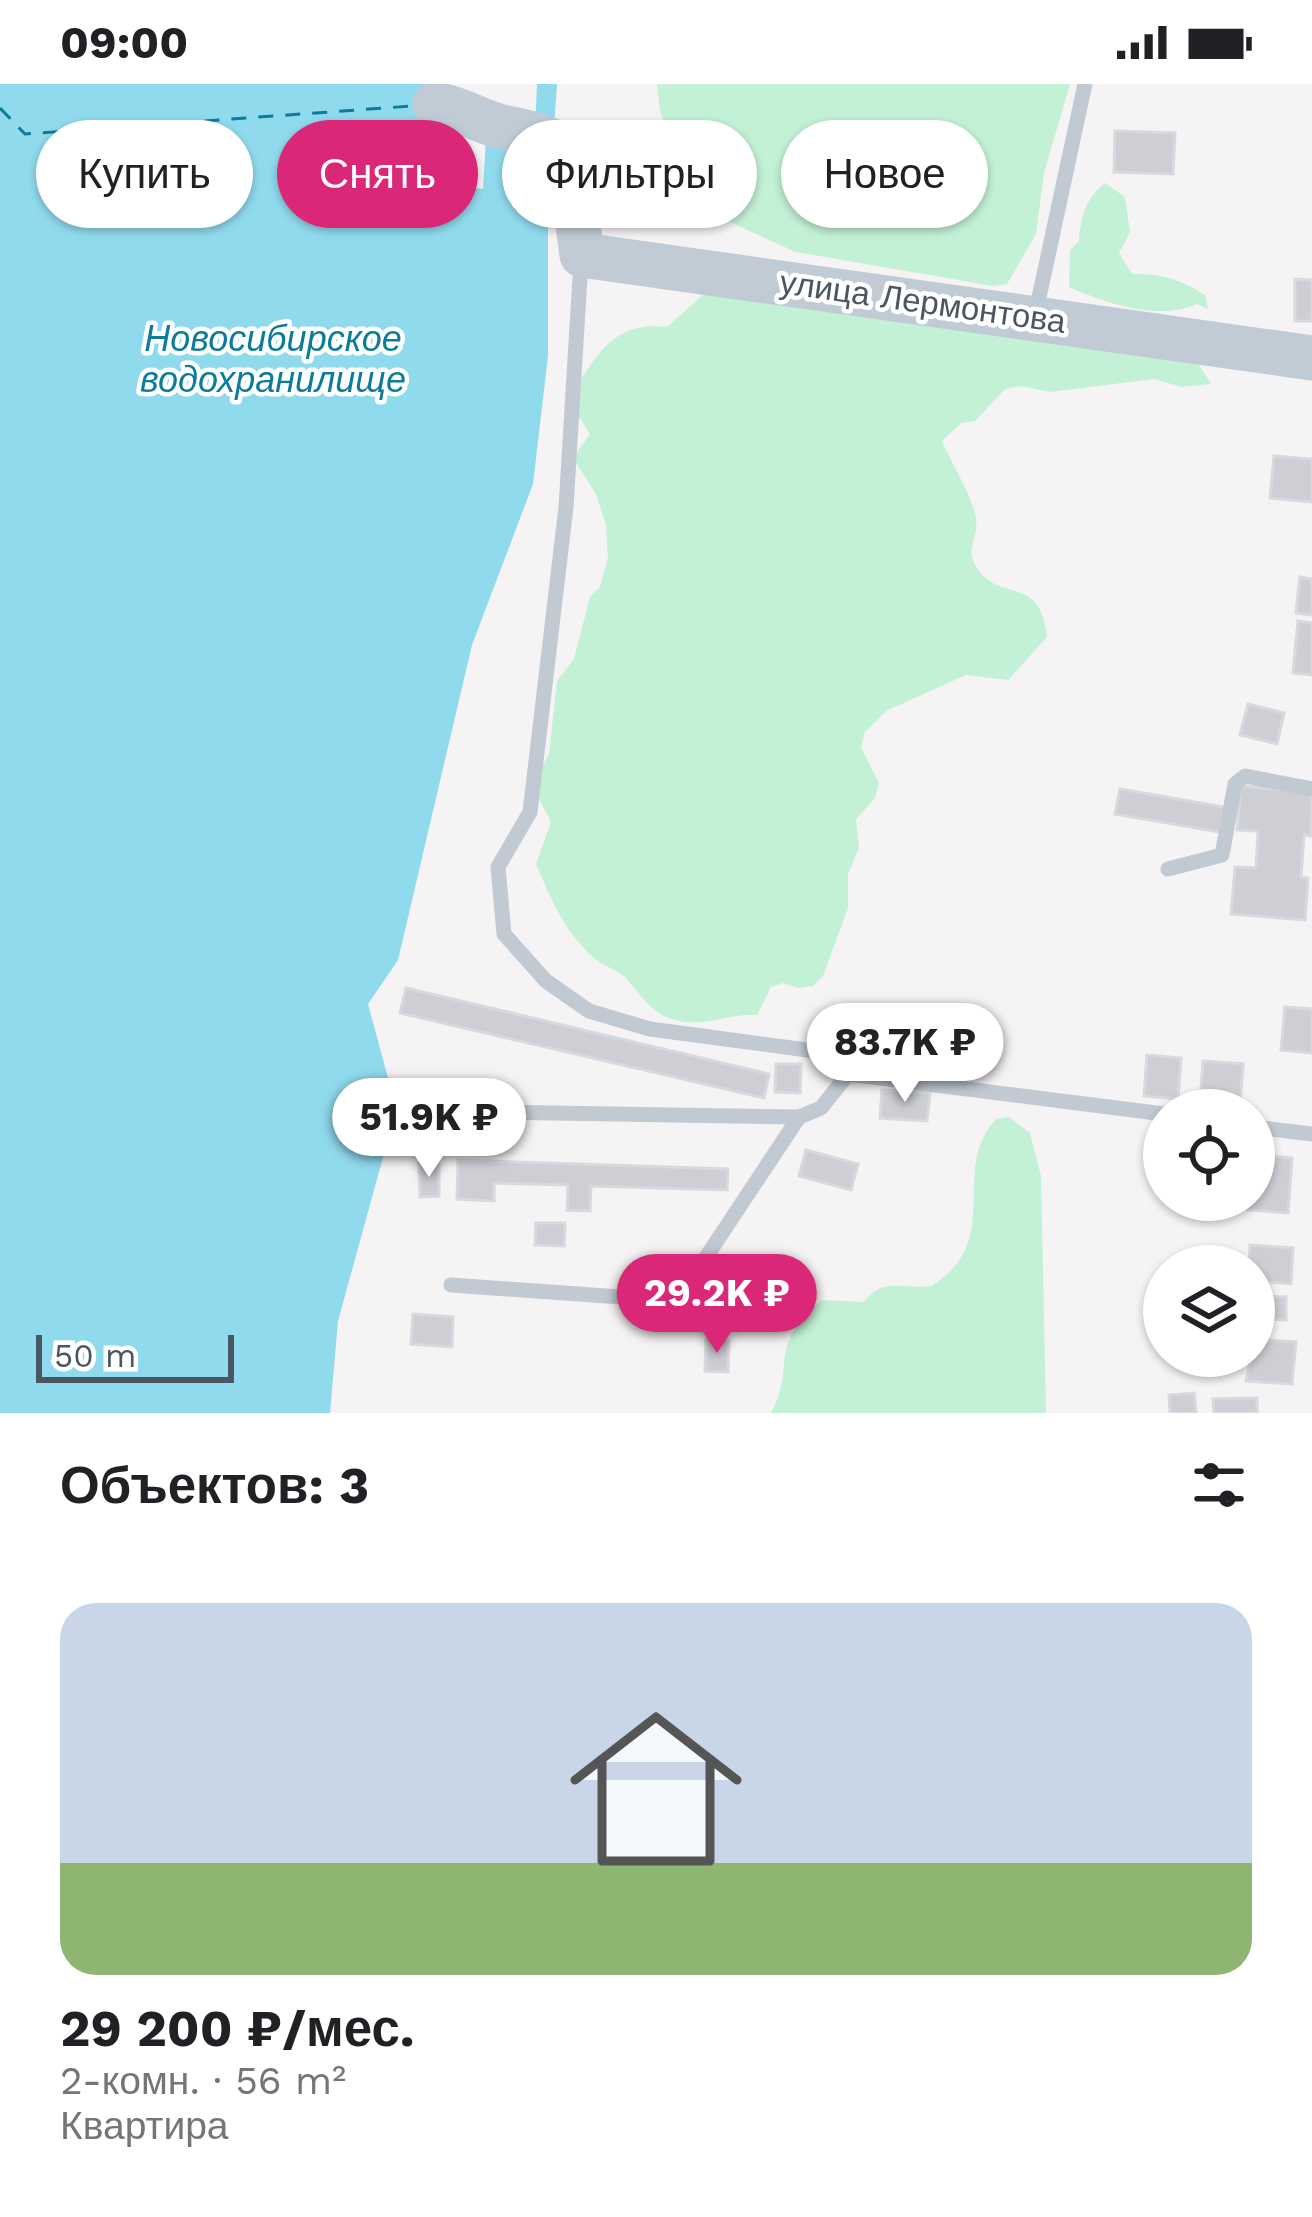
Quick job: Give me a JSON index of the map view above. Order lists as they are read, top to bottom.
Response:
{
  "streets": {
    "street": ["улица Лермонтова"]
  },
  "water": ["Новосибирское водохранилище"],
  "scale_bar": "50 m",
  "page": {
    "status": "09:00",
    "chip": [
      "Купить",
      "Снять",
      "Фильтры",
      "Новое"
    ],
    "price": ["83.7K ₽", "51.9K ₽", "29.2K ₽"],
    "scale": "50 m",
    "heading": "Объектов: 3",
    "list": [
      {
        "name": "29 200 ₽/мес.",
        "note": "2-комн. · 56 m² · Квартира"
      }
    ]
  }
}
